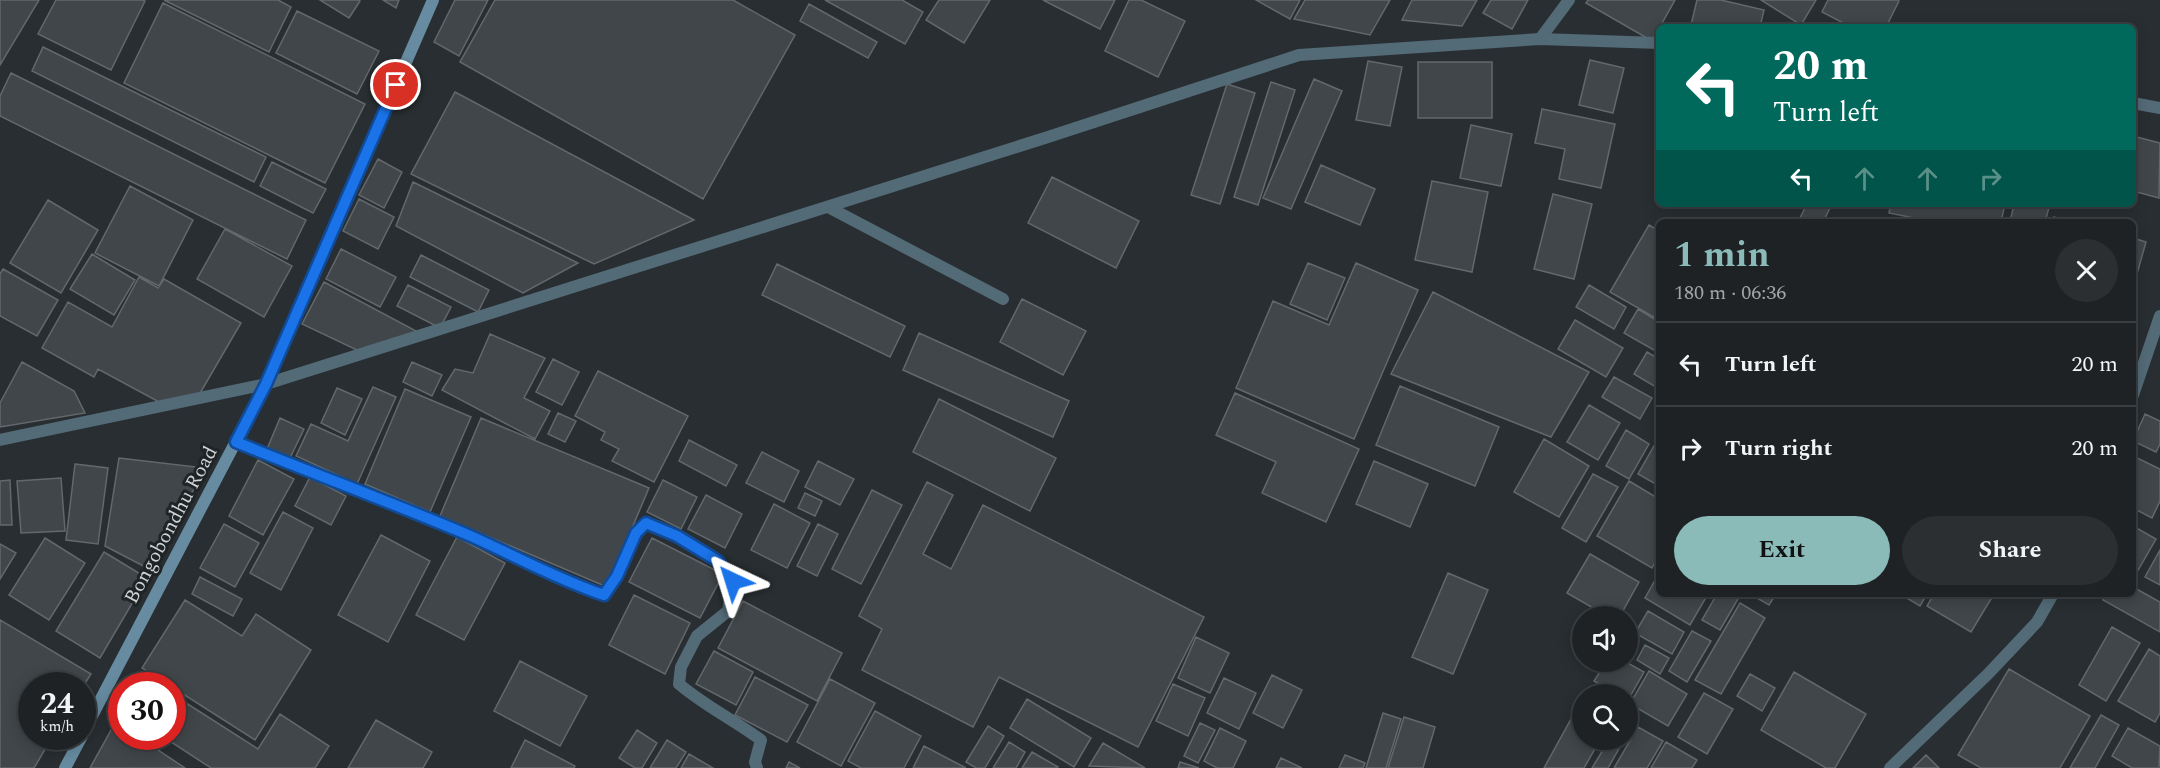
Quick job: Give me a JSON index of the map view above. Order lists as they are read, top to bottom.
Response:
{
  "streets": {
    "street": ["Bongobondhu Road"]
  },
  "page": {
    "turn": ["20 m", "Turn left"],
    "heading": ["1 min", "180 m · 06:36"],
    "list": [
      {
        "name": "Turn left",
        "value": "20 m"
      },
      {
        "name": "Turn right",
        "value": "20 m"
      }
    ],
    "buttons": ["Exit", "Share"],
    "speed": "24 km/h",
    "limit": "30"
  }
}
